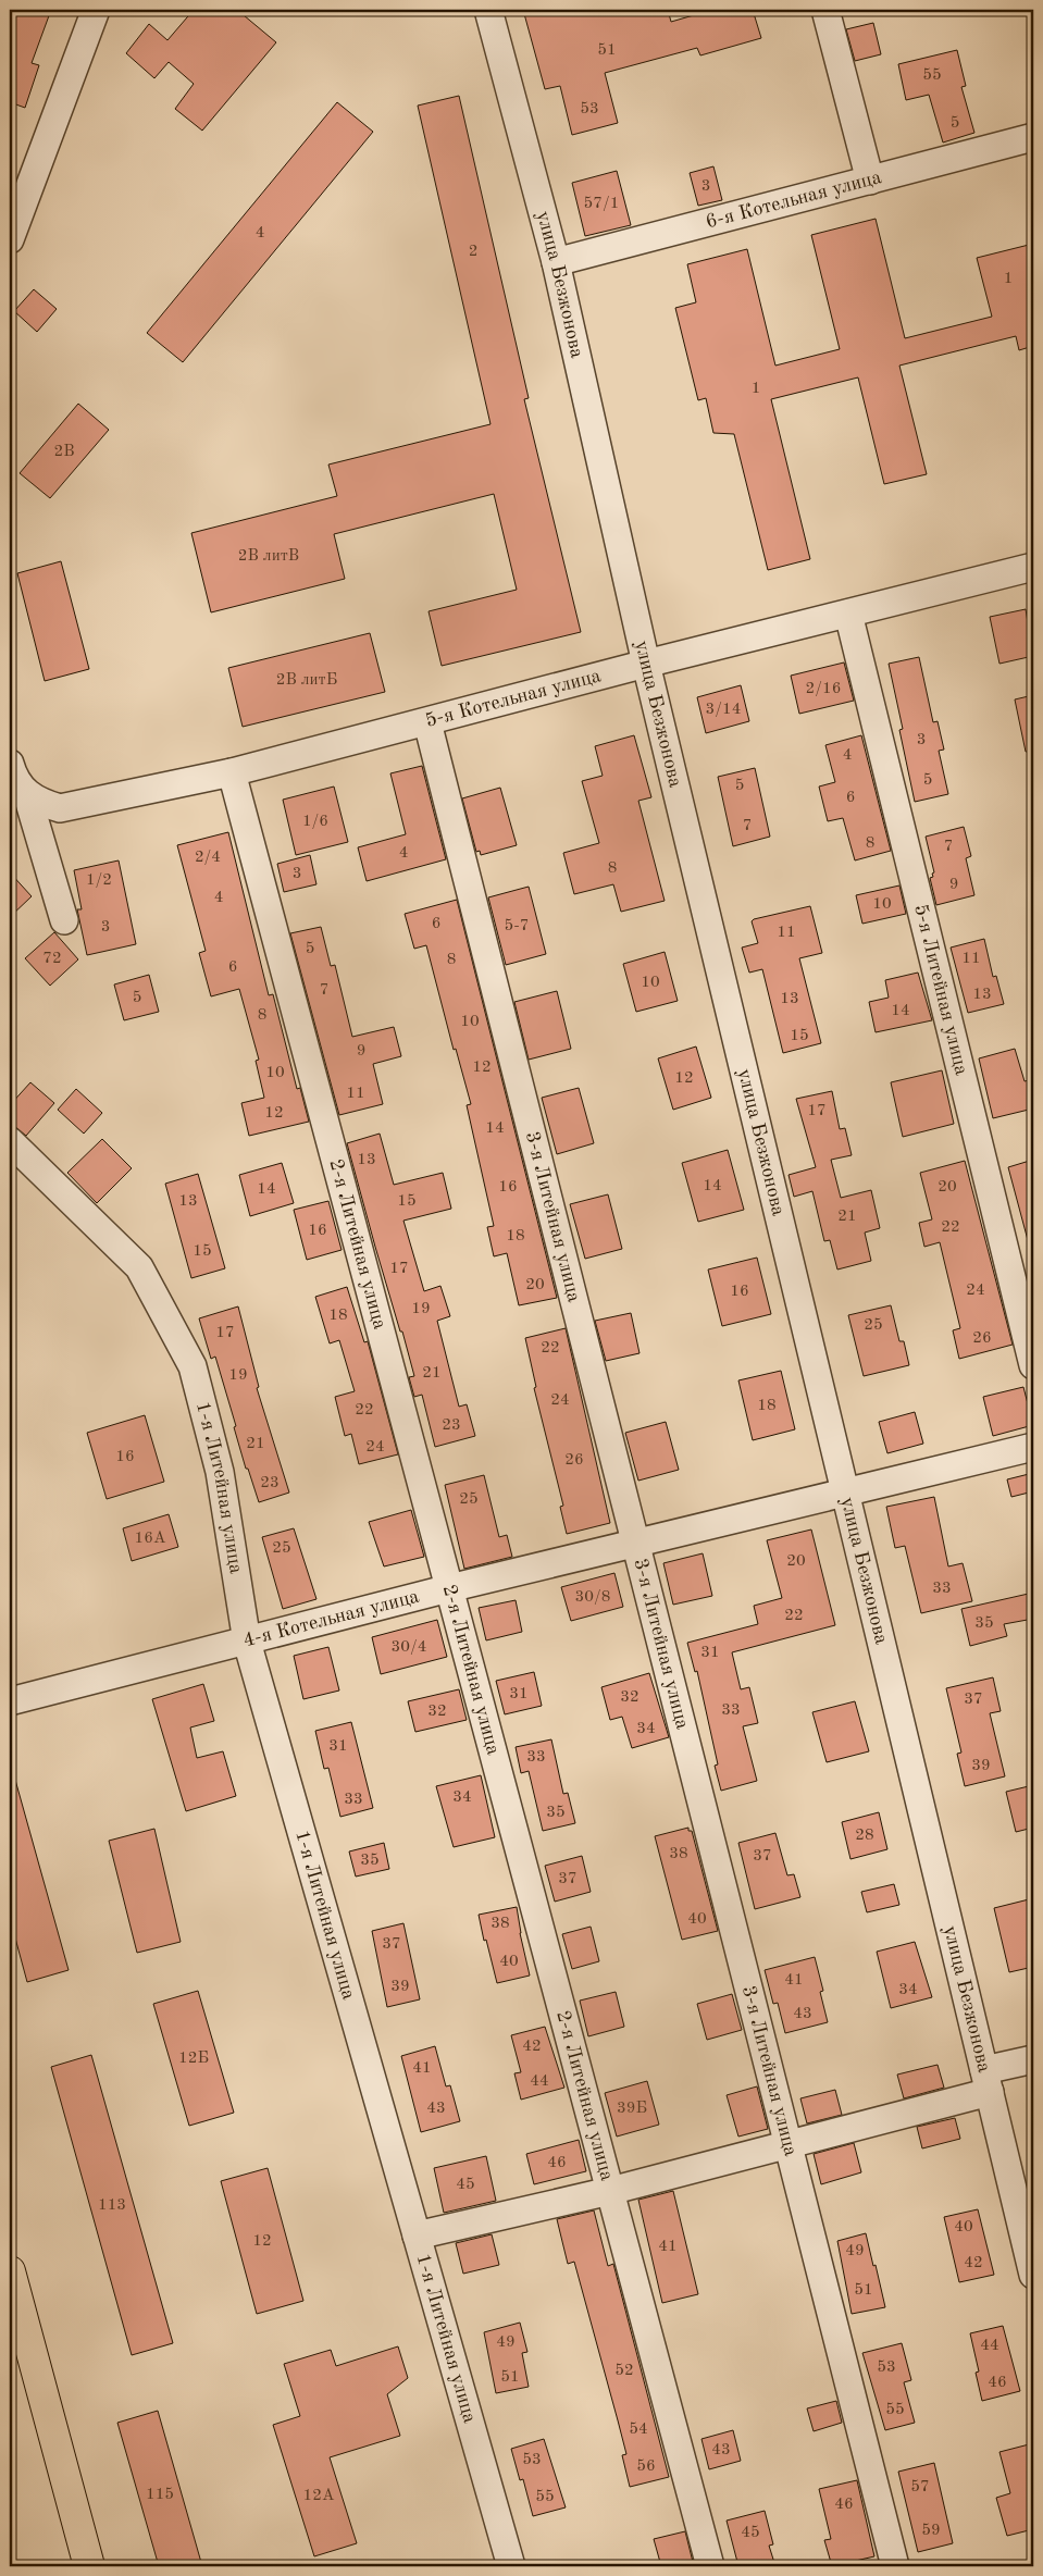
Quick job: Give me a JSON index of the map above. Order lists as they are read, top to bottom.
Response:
{
  "streets": {
    "street": [
      "6-я Котельная улица",
      "улица Безжонова",
      "5-я Котельная улица",
      "5-я Литейная улица",
      "3-я Литейная улица",
      "2-я Литейная улица",
      "1-я Литейная улица",
      "4-я Котельная улица"
    ]
  },
  "crossings": [
    ["6-я Котельная улица", "улица Безжонова"],
    ["улица Безжонова", "5-я Котельная улица"],
    ["улица Безжонова", "4-я Котельная улица"],
    ["5-я Котельная улица", "5-я Литейная улица"],
    ["5-я Котельная улица", "3-я Литейная улица"],
    ["5-я Котельная улица", "2-я Литейная улица"],
    ["3-я Литейная улица", "4-я Котельная улица"],
    ["2-я Литейная улица", "4-я Котельная улица"],
    ["1-я Литейная улица", "4-я Котельная улица"]
  ],
  "house_numbers": [
    "51",
    "55",
    "53",
    "5",
    "3",
    "57/1",
    "4",
    "2",
    "1",
    "1",
    "2В",
    "2В литВ",
    "2В литБ",
    "2/16",
    "3/14",
    "3",
    "4",
    "5",
    "5",
    "6",
    "1/6",
    "7",
    "8",
    "7",
    "4",
    "2/4",
    "8",
    "3",
    "1/2",
    "9",
    "4",
    "10",
    "6",
    "5-7",
    "3",
    "11",
    "5",
    "72",
    "11",
    "8",
    "6",
    "10",
    "7",
    "13",
    "5",
    "13",
    "14",
    "8",
    "10",
    "15",
    "9",
    "12",
    "10",
    "12",
    "11",
    "17",
    "12",
    "14",
    "13",
    "14",
    "16",
    "20",
    "14",
    "13",
    "15",
    "21",
    "22",
    "16",
    "18",
    "15",
    "17",
    "20",
    "24",
    "16",
    "19",
    "18",
    "25",
    "17",
    "26",
    "22",
    "21",
    "19",
    "24",
    "18",
    "22",
    "23",
    "21",
    "24",
    "16",
    "26",
    "23",
    "25",
    "16А",
    "25",
    "20",
    "33",
    "30/8",
    "22",
    "35",
    "30/4",
    "31",
    "31",
    "32",
    "37",
    "33",
    "32",
    "34",
    "31",
    "33",
    "39",
    "34",
    "33",
    "35",
    "28",
    "38",
    "37",
    "35",
    "37",
    "40",
    "38",
    "37",
    "40",
    "41",
    "39",
    "34",
    "43",
    "42",
    "12Б",
    "41",
    "44",
    "43",
    "39Б",
    "46",
    "45",
    "113",
    "40",
    "12",
    "41",
    "49",
    "42",
    "51",
    "49",
    "44",
    "53",
    "52",
    "51",
    "46",
    "55",
    "54",
    "43",
    "53",
    "56",
    "57",
    "115",
    "12А",
    "55",
    "46",
    "59",
    "45"
  ]
}
